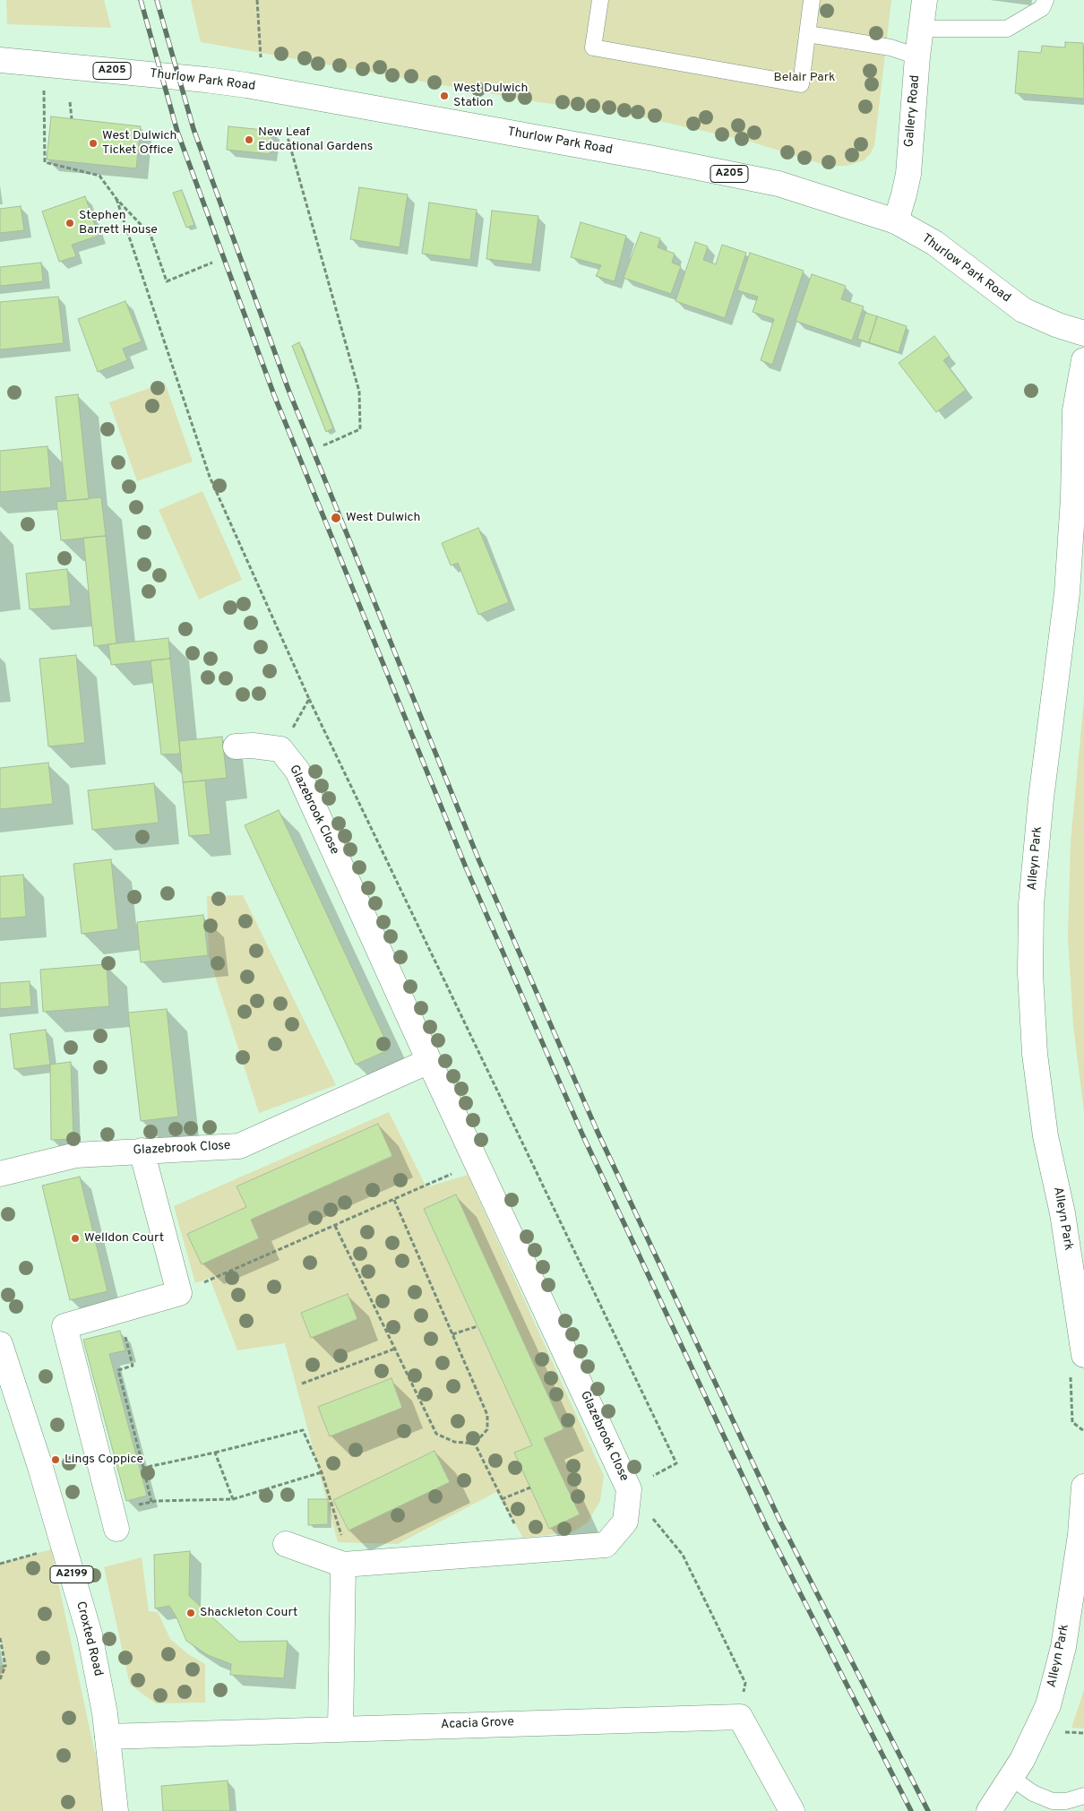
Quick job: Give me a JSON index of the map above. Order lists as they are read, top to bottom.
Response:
{
  "streets": {
    "main road": [
      "A205",
      "Thurlow Park Road",
      "Gallery Road",
      "Glazebrook Close",
      "Alleyn Park",
      "A2199",
      "Croxted Road",
      "Acacia Grove"
    ]
  },
  "crossings": [
    ["Thurlow Park Road", "Gallery Road"],
    ["Croxted Road", "Acacia Grove"]
  ],
  "parks": ["Belair Park"],
  "places": [
    "West Dulwich Station",
    "New Leaf Educational Gardens",
    "West Dulwich Ticket Office",
    "Stephen Barrett House",
    "West Dulwich",
    "Welldon Court",
    "Lings Coppice",
    "Shackleton Court"
  ]
}
